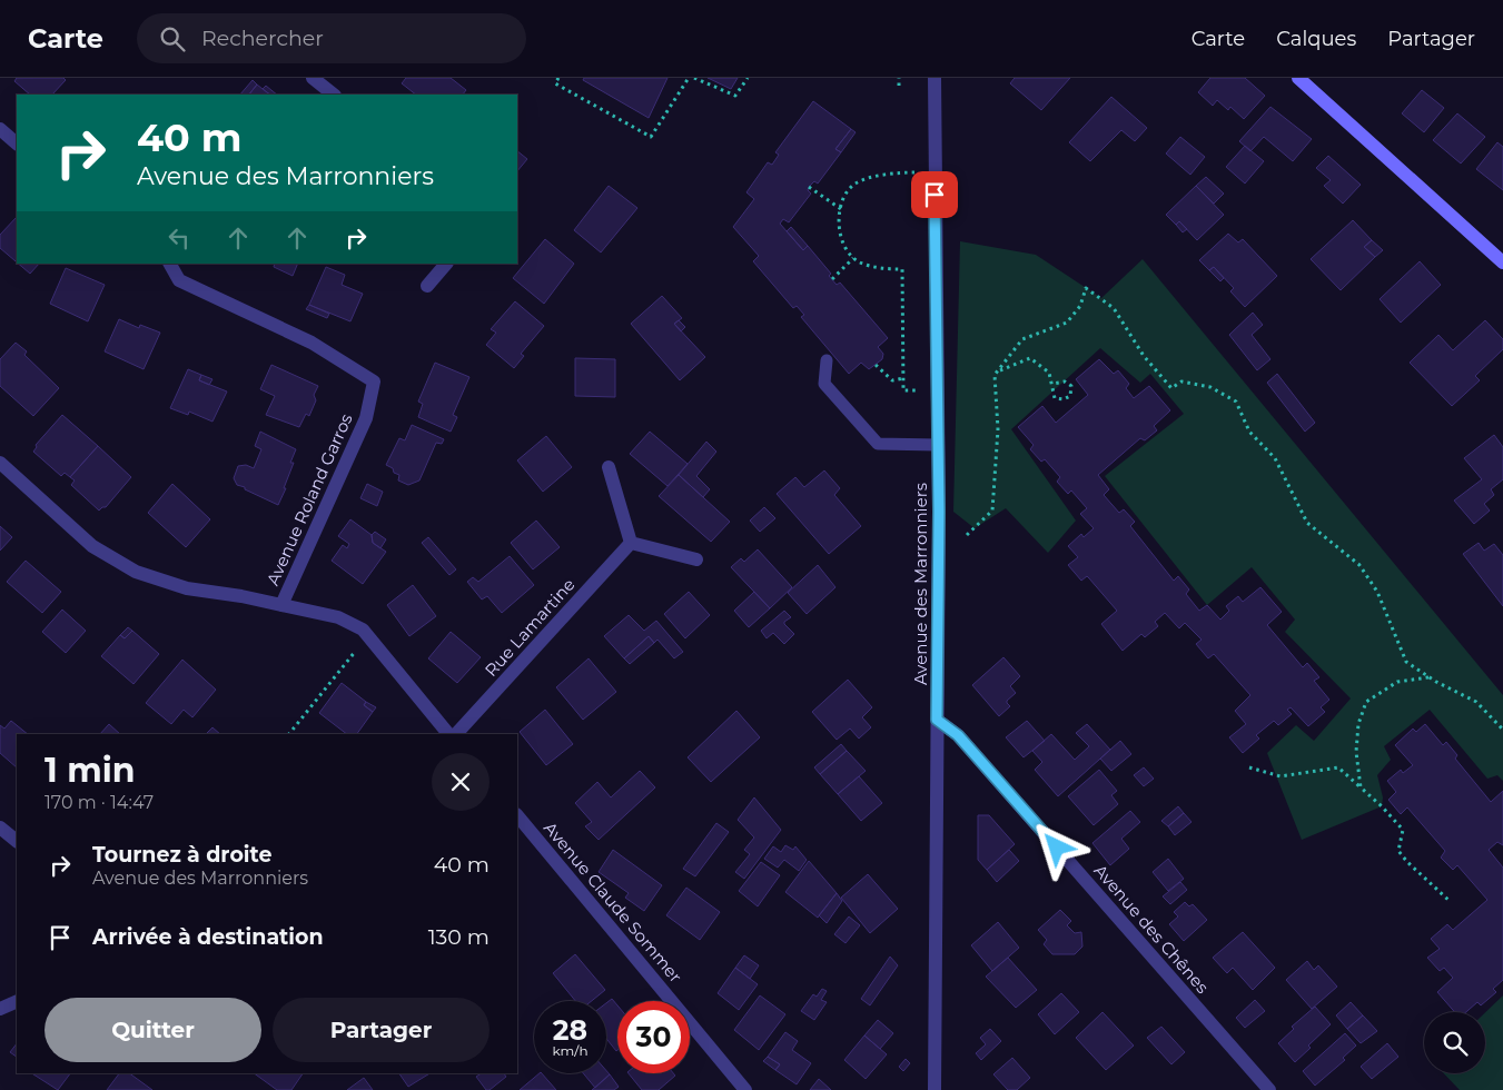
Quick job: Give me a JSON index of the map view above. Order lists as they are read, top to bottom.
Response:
{
  "streets": {
    "street": [
      "Avenue Roland Garros",
      "Avenue des Marronniers",
      "Rue Lamartine",
      "Avenue Claude Sommer",
      "Avenue des Chênes"
    ]
  },
  "crossings": [
    ["Avenue des Marronniers", "Avenue des Chênes"]
  ],
  "page": {
    "header": "Carte",
    "search": "Rechercher",
    "nav": ["Carte", "Calques", "Partager"],
    "turn": ["40 m", "Avenue des Marronniers"],
    "heading": ["1 min", "170 m · 14:47"],
    "list": [
      {
        "name": "Tournez à droite",
        "note": "Avenue des Marronniers",
        "value": "40 m"
      },
      {
        "name": "Arrivée à destination",
        "value": "130 m"
      }
    ],
    "buttons": ["Quitter", "Partager"],
    "speed": "28 km/h",
    "limit": "30"
  }
}
